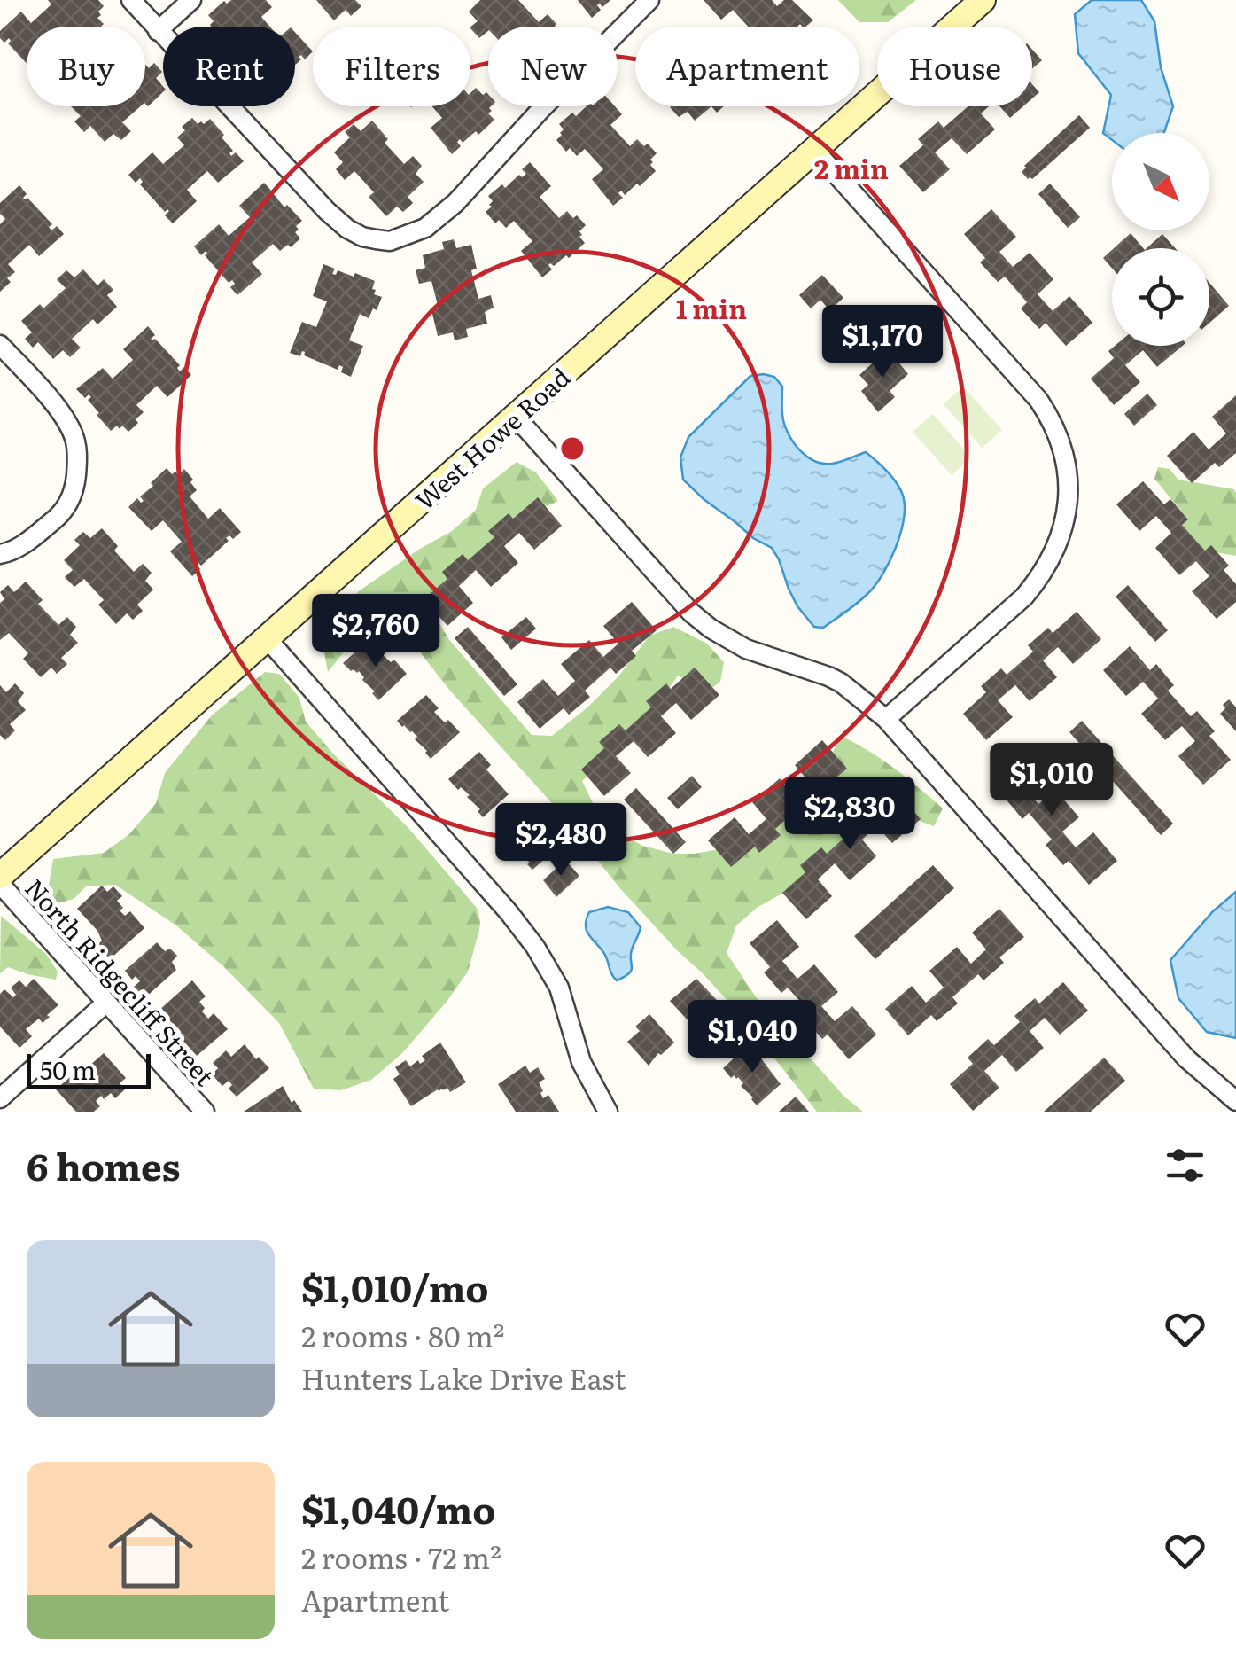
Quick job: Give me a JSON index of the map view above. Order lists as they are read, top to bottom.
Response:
{
  "streets": {
    "main road": ["West Howe Road"],
    "street": ["North Ridgecliff Street"]
  },
  "scale_bar": "50 m",
  "north": "bottom right",
  "page": {
    "chip": [
      "Buy",
      "Rent",
      "Filters",
      "New",
      "Apartment",
      "House"
    ],
    "price": [
      "$1,170",
      "$2,760",
      "$1,010",
      "$2,830",
      "$2,480",
      "$1,040"
    ],
    "scale": "50 m",
    "heading": "6 homes",
    "list": [
      {
        "name": "$1,010/mo",
        "note": "2 rooms · 80 m² · Hunters Lake Drive East"
      },
      {
        "name": "$1,040/mo",
        "note": "2 rooms · 72 m² · Apartment"
      }
    ]
  },
  "rings": ["2 min", "1 min"]
}
